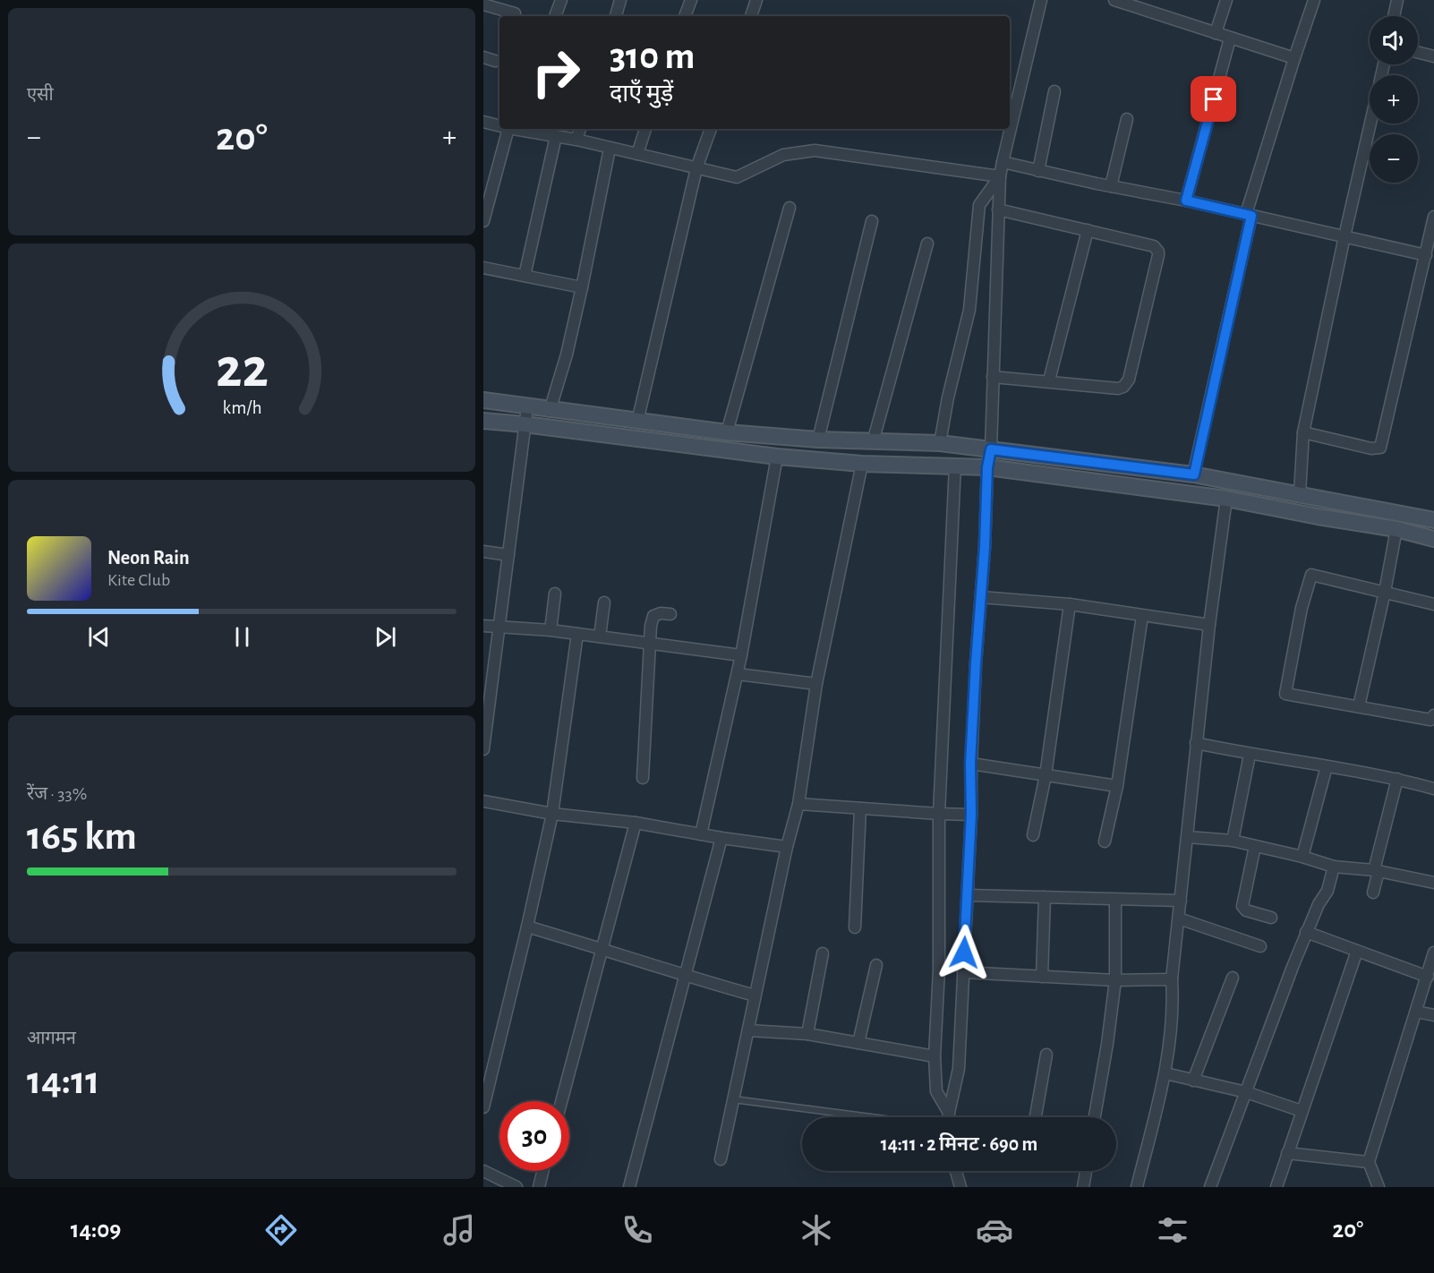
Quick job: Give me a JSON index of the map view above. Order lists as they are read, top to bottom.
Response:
{
  "page": {
    "tile": [
      "एसी",
      ["रेंज · 33%", "165 km"],
      ["आगमन", "14:11"]
    ],
    "map_buttons": ["+", "−"],
    "turn": ["310 m", "दाएँ मुड़ें"],
    "heat": ["−", "20°", "+"],
    "song": ["Neon Rain", "Kite Club"],
    "limit": "30",
    "trip": "14:11 · 2 मिनट · 690 m",
    "tabs": ["14:09", "20°"],
    "gauge": ["22", "km/h"]
  }
}
